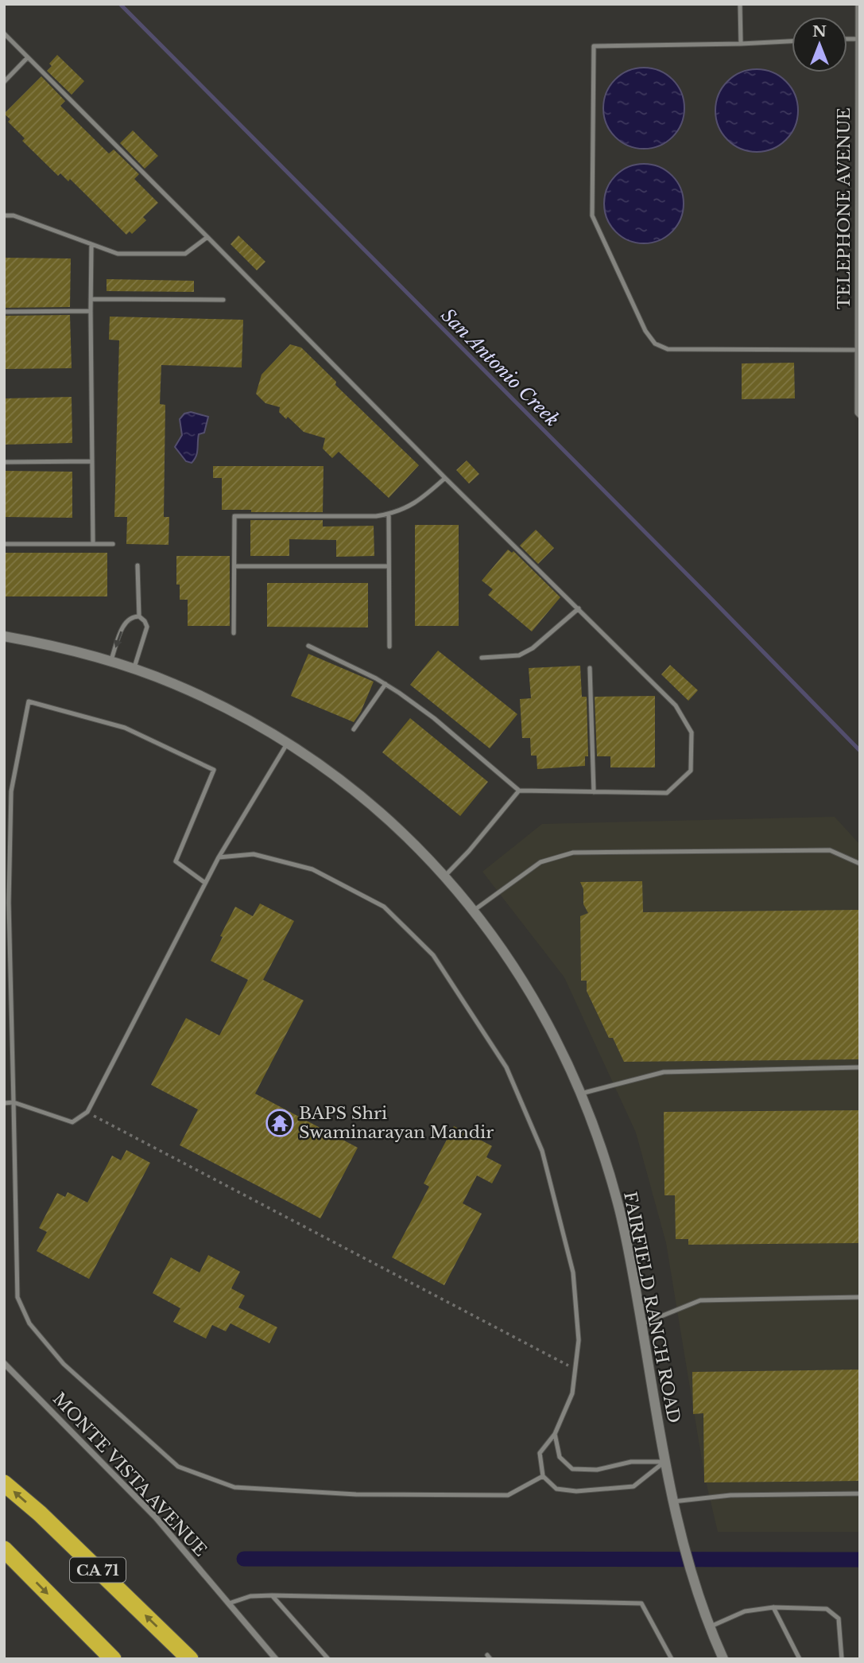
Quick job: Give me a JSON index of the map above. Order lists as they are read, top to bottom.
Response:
{
  "streets": {
    "highway": ["CA 71"],
    "street": ["TELEPHONE AVENUE", "FAIRFIELD RANCH ROAD", "MONTE VISTA AVENUE"]
  },
  "water": ["San Antonio Creek"],
  "places": {
    "temple": ["BAPS Shri Swaminarayan Mandir"]
  },
  "north": "top"
}
